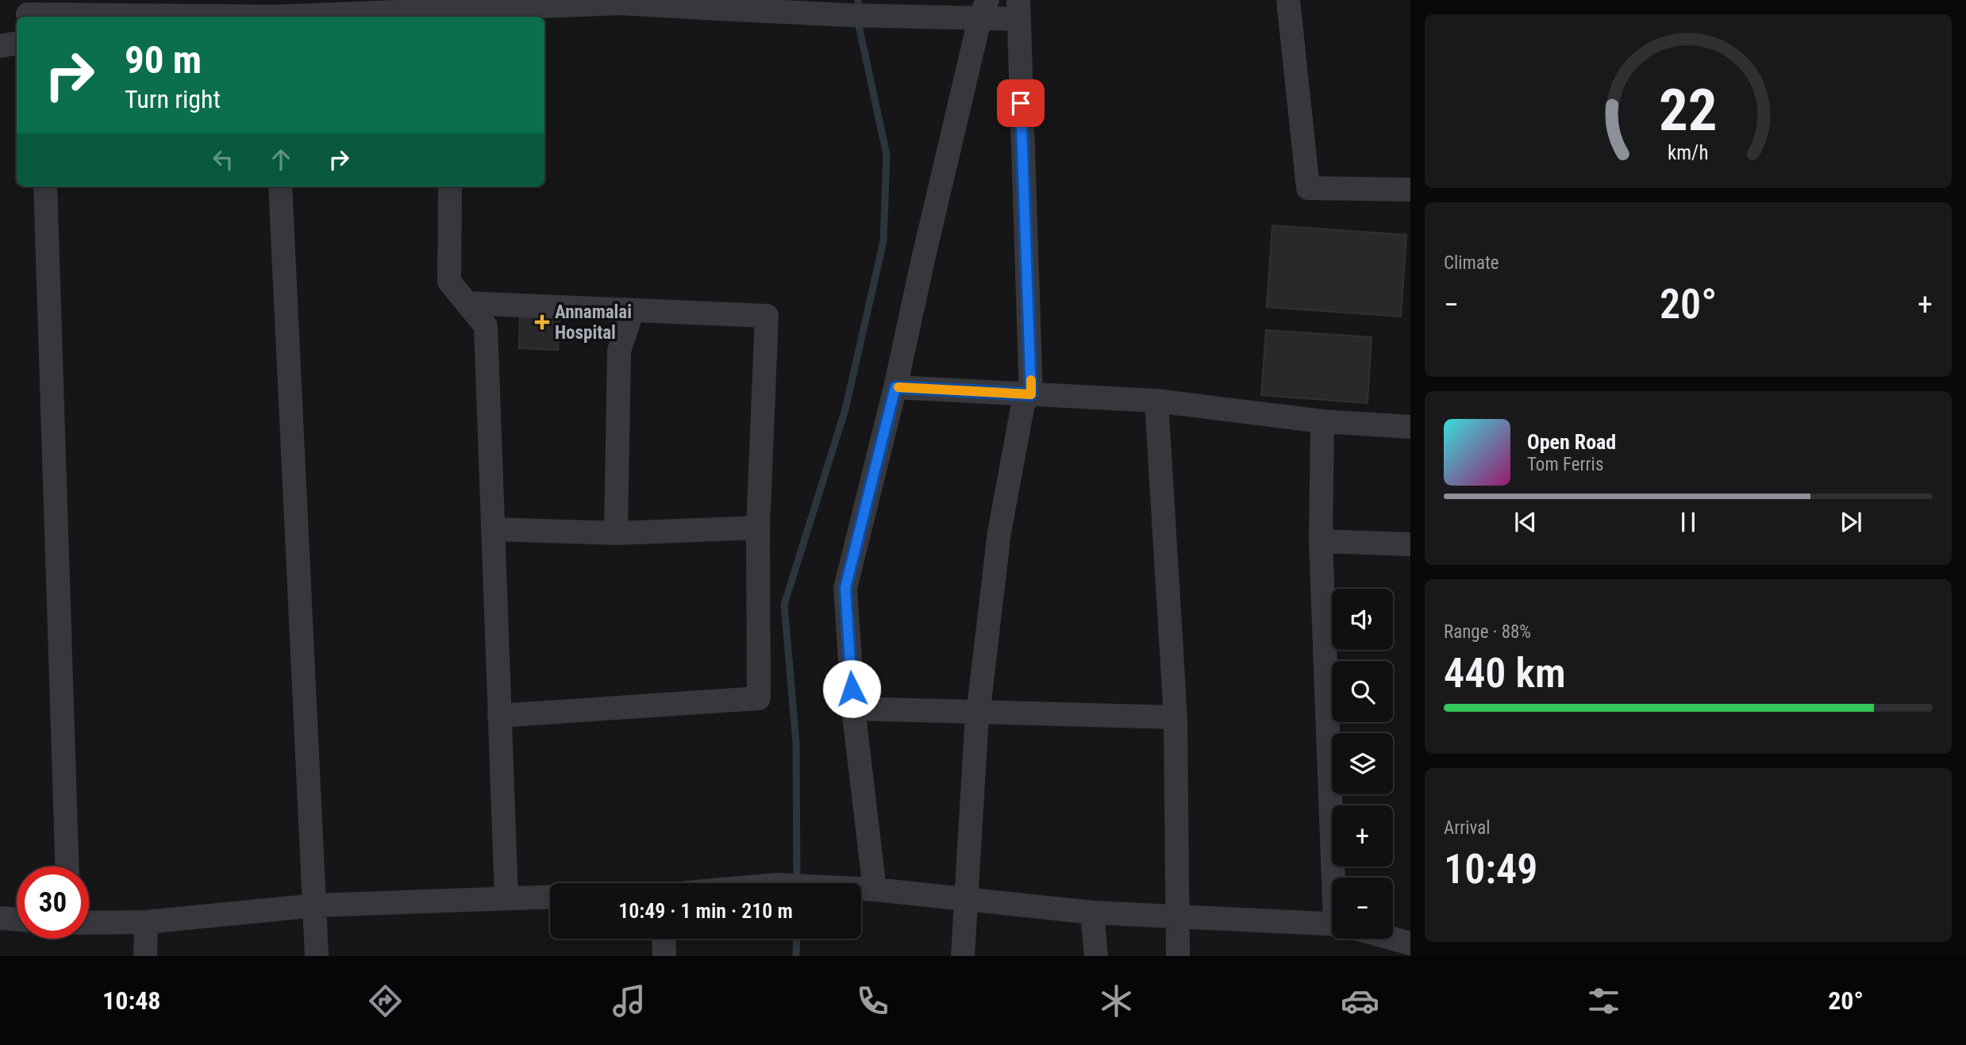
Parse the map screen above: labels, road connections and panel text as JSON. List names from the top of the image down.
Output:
{
  "places": {
    "health": ["Annamalai Hospital"]
  },
  "page": {
    "turn": ["90 m", "Turn right"],
    "tile": [
      "Climate",
      ["Range · 88%", "440 km"],
      ["Arrival", "10:49"]
    ],
    "heat": ["−", "20°", "+"],
    "song": ["Open Road", "Tom Ferris"],
    "map_buttons": ["+", "−"],
    "limit": "30",
    "trip": "10:49 · 1 min · 210 m",
    "tabs": ["10:48", "20°"],
    "gauge": ["22", "km/h"]
  }
}
